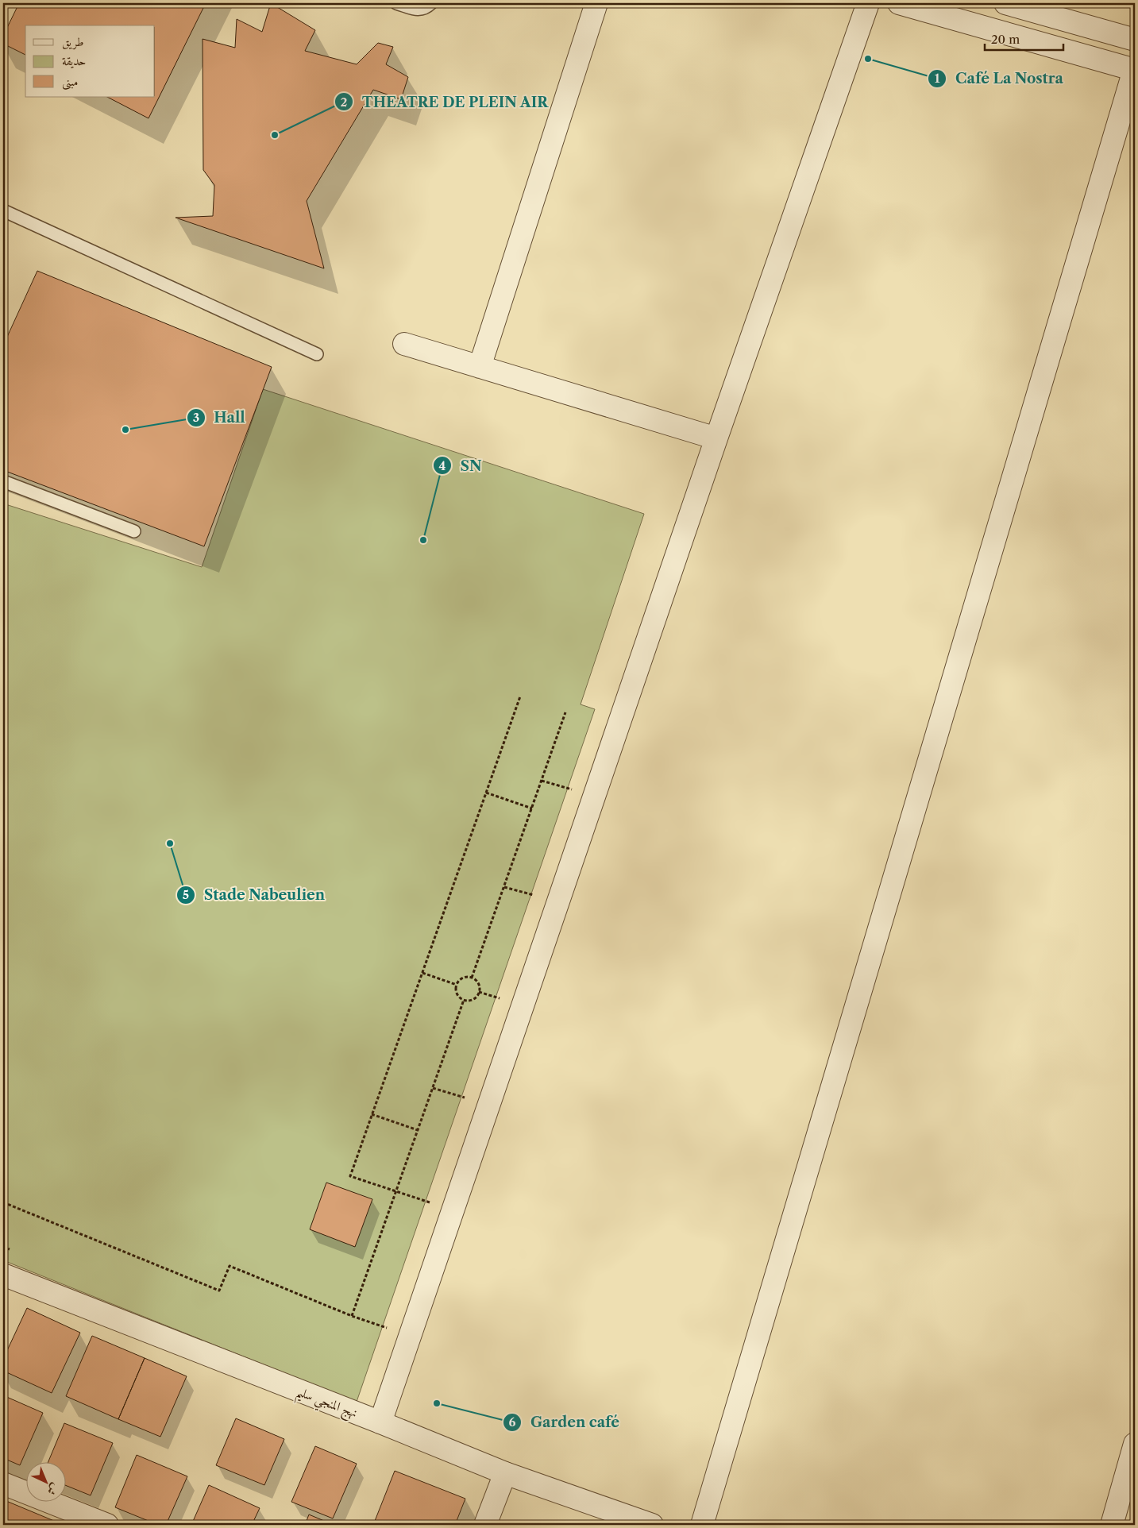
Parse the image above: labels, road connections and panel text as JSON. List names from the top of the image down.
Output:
{
  "streets": {
    "street": ["نهج المنجي سليم"]
  },
  "places": [
    "Café La Nostra",
    "THEATRE DE PLEIN AIR",
    "Hall",
    "SN",
    "Stade Nabeulien",
    "Garden café"
  ],
  "legend": ["طريق", "حديقة", "مبنى"],
  "scale_bar": "20 m",
  "north": "bottom right"
}
